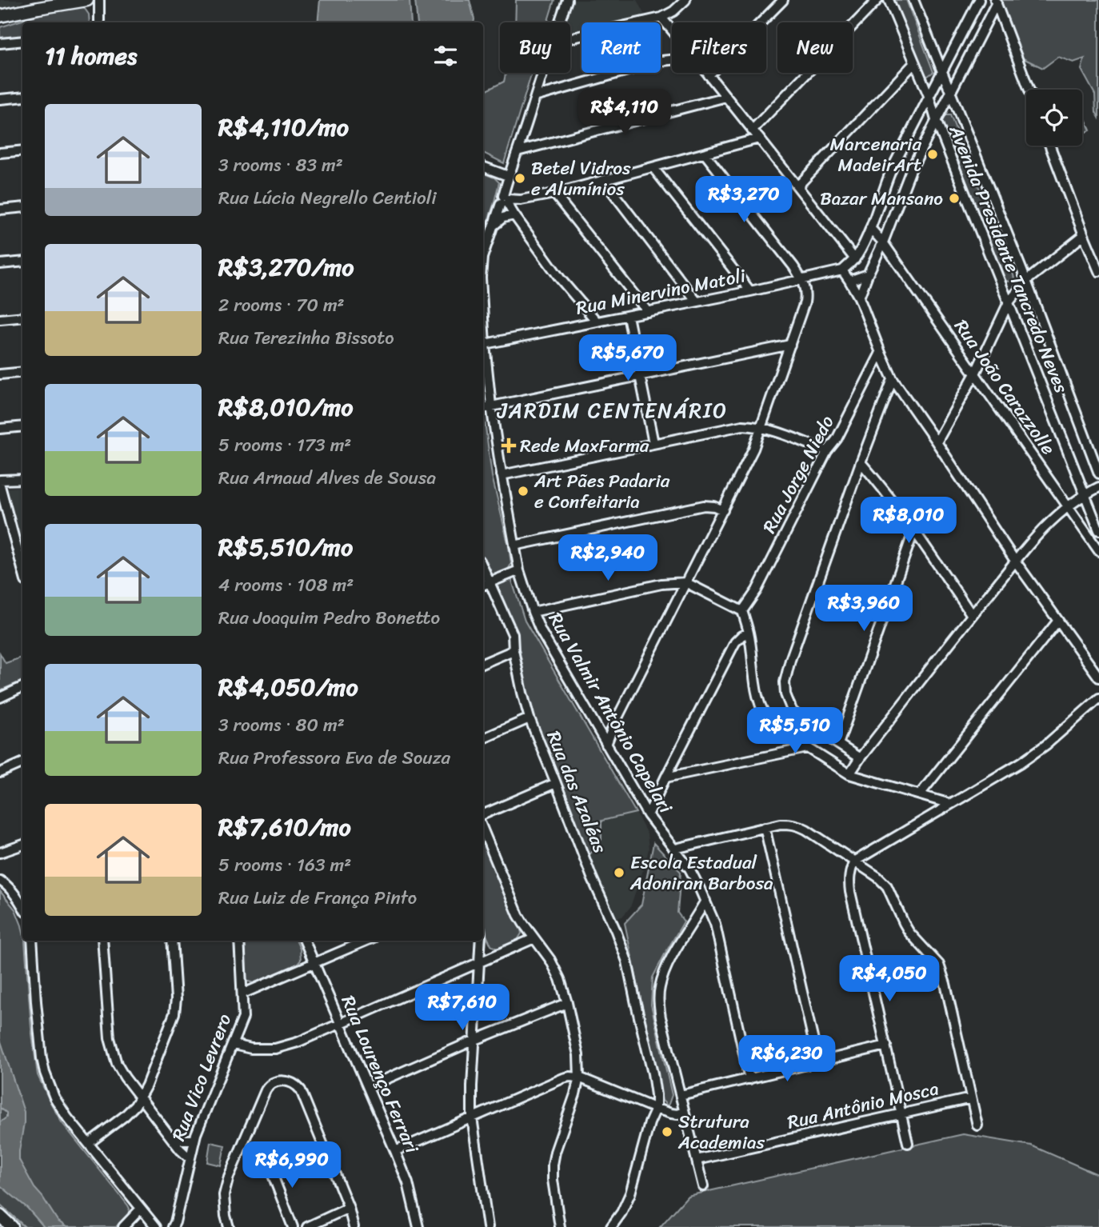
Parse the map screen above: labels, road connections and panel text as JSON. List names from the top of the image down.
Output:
{
  "streets": {
    "street": [
      "Avenida Presidente Tancredo Neves",
      "Rua Minervino Matoli",
      "Rua João Carazzolle",
      "Rua Jorge Niedo",
      "Rua Valmir Antônio Capelari",
      "Rua das Azaléas",
      "Rua Lourenço Ferrari",
      "Rua Vico Levrero",
      "Rua Antônio Mosca"
    ]
  },
  "crossings": [
    ["Rua Minervino Matoli", "Rua Valmir Antônio Capelari"]
  ],
  "districts": ["JARDIM CENTENÁRIO"],
  "places": {
    "other": [
      "Marcenaria MadeirArt",
      "Betel Vidros e Alumínios",
      "Bazar Mansano",
      "Art Pães Padaria e Confeitaria",
      "Escola Estadual Adoniran Barbosa",
      "Strutura Academias"
    ],
    "health": ["Rede MaxFarma"]
  },
  "page": {
    "chip": [
      "Buy",
      "Rent",
      "Filters",
      "New"
    ],
    "heading": "11 homes",
    "price": [
      "R$4,110",
      "R$3,270",
      "R$5,670",
      "R$8,010",
      "R$2,940",
      "R$3,960",
      "R$5,510",
      "R$4,050",
      "R$7,610",
      "R$6,230",
      "R$6,990"
    ],
    "list": [
      {
        "name": "R$4,110/mo",
        "note": "3 rooms · 83 m² · Rua Lúcia Negrello Centioli"
      },
      {
        "name": "R$3,270/mo",
        "note": "2 rooms · 70 m² · Rua Terezinha Bissoto"
      },
      {
        "name": "R$8,010/mo",
        "note": "5 rooms · 173 m² · Rua Arnaud Alves de Sousa"
      },
      {
        "name": "R$5,510/mo",
        "note": "4 rooms · 108 m² · Rua Joaquim Pedro Bonetto"
      },
      {
        "name": "R$4,050/mo",
        "note": "3 rooms · 80 m² · Rua Professora Eva de Souza"
      },
      {
        "name": "R$7,610/mo",
        "note": "5 rooms · 163 m² · Rua Luiz de França Pinto"
      }
    ]
  }
}
